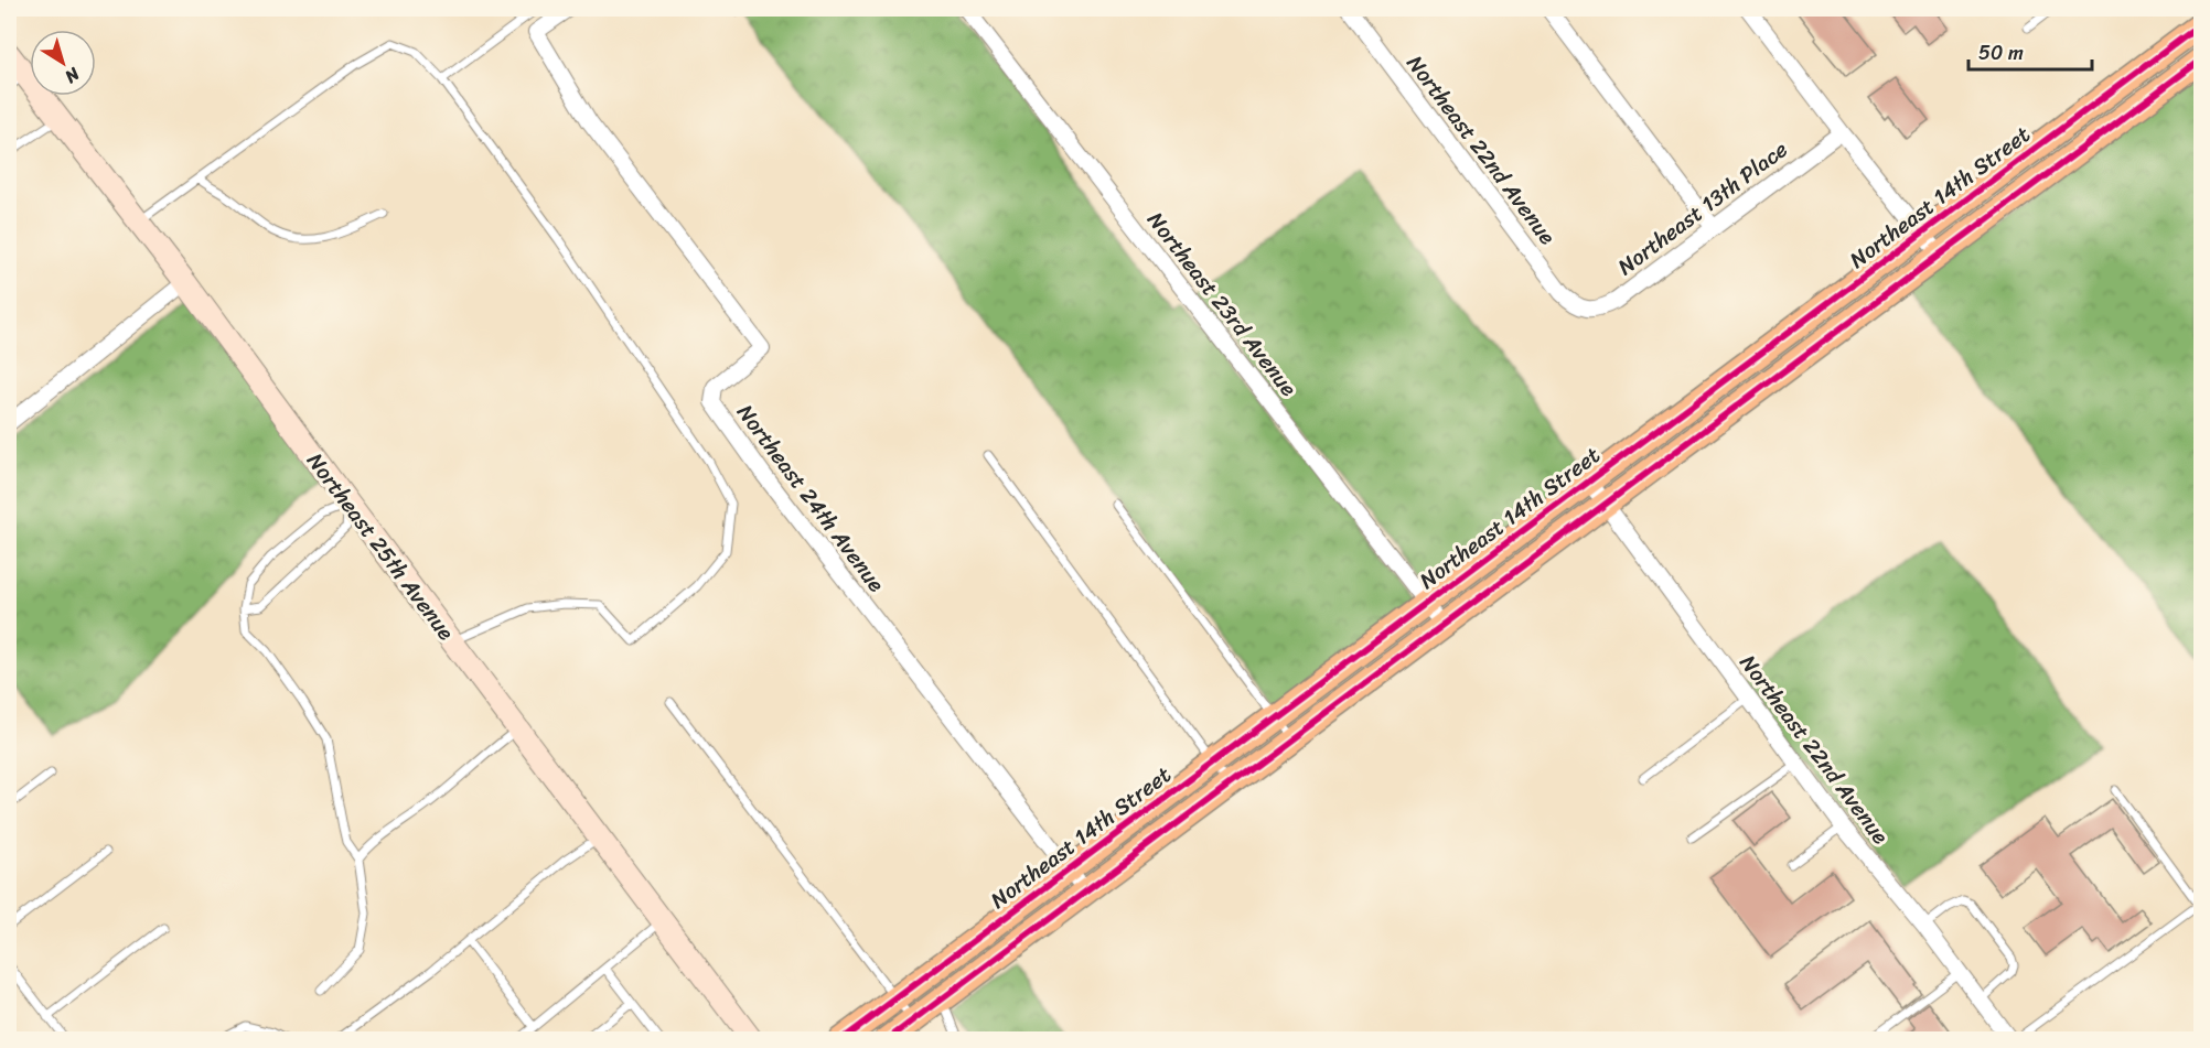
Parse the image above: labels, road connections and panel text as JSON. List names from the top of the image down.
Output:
{
  "streets": {
    "main road": ["Northeast 14th Street", "Northeast 25th Avenue"],
    "street": [
      "Northeast 22nd Avenue",
      "Northeast 13th Place",
      "Northeast 23rd Avenue",
      "Northeast 24th Avenue"
    ]
  },
  "crossings": [
    ["Northeast 22nd Avenue", "Northeast 14th Street"],
    ["Northeast 22nd Avenue", "Northeast 13th Place"],
    ["Northeast 14th Street", "Northeast 23rd Avenue"],
    ["Northeast 14th Street", "Northeast 24th Avenue"]
  ],
  "scale_bar": "50 m",
  "north": "bottom right"
}
